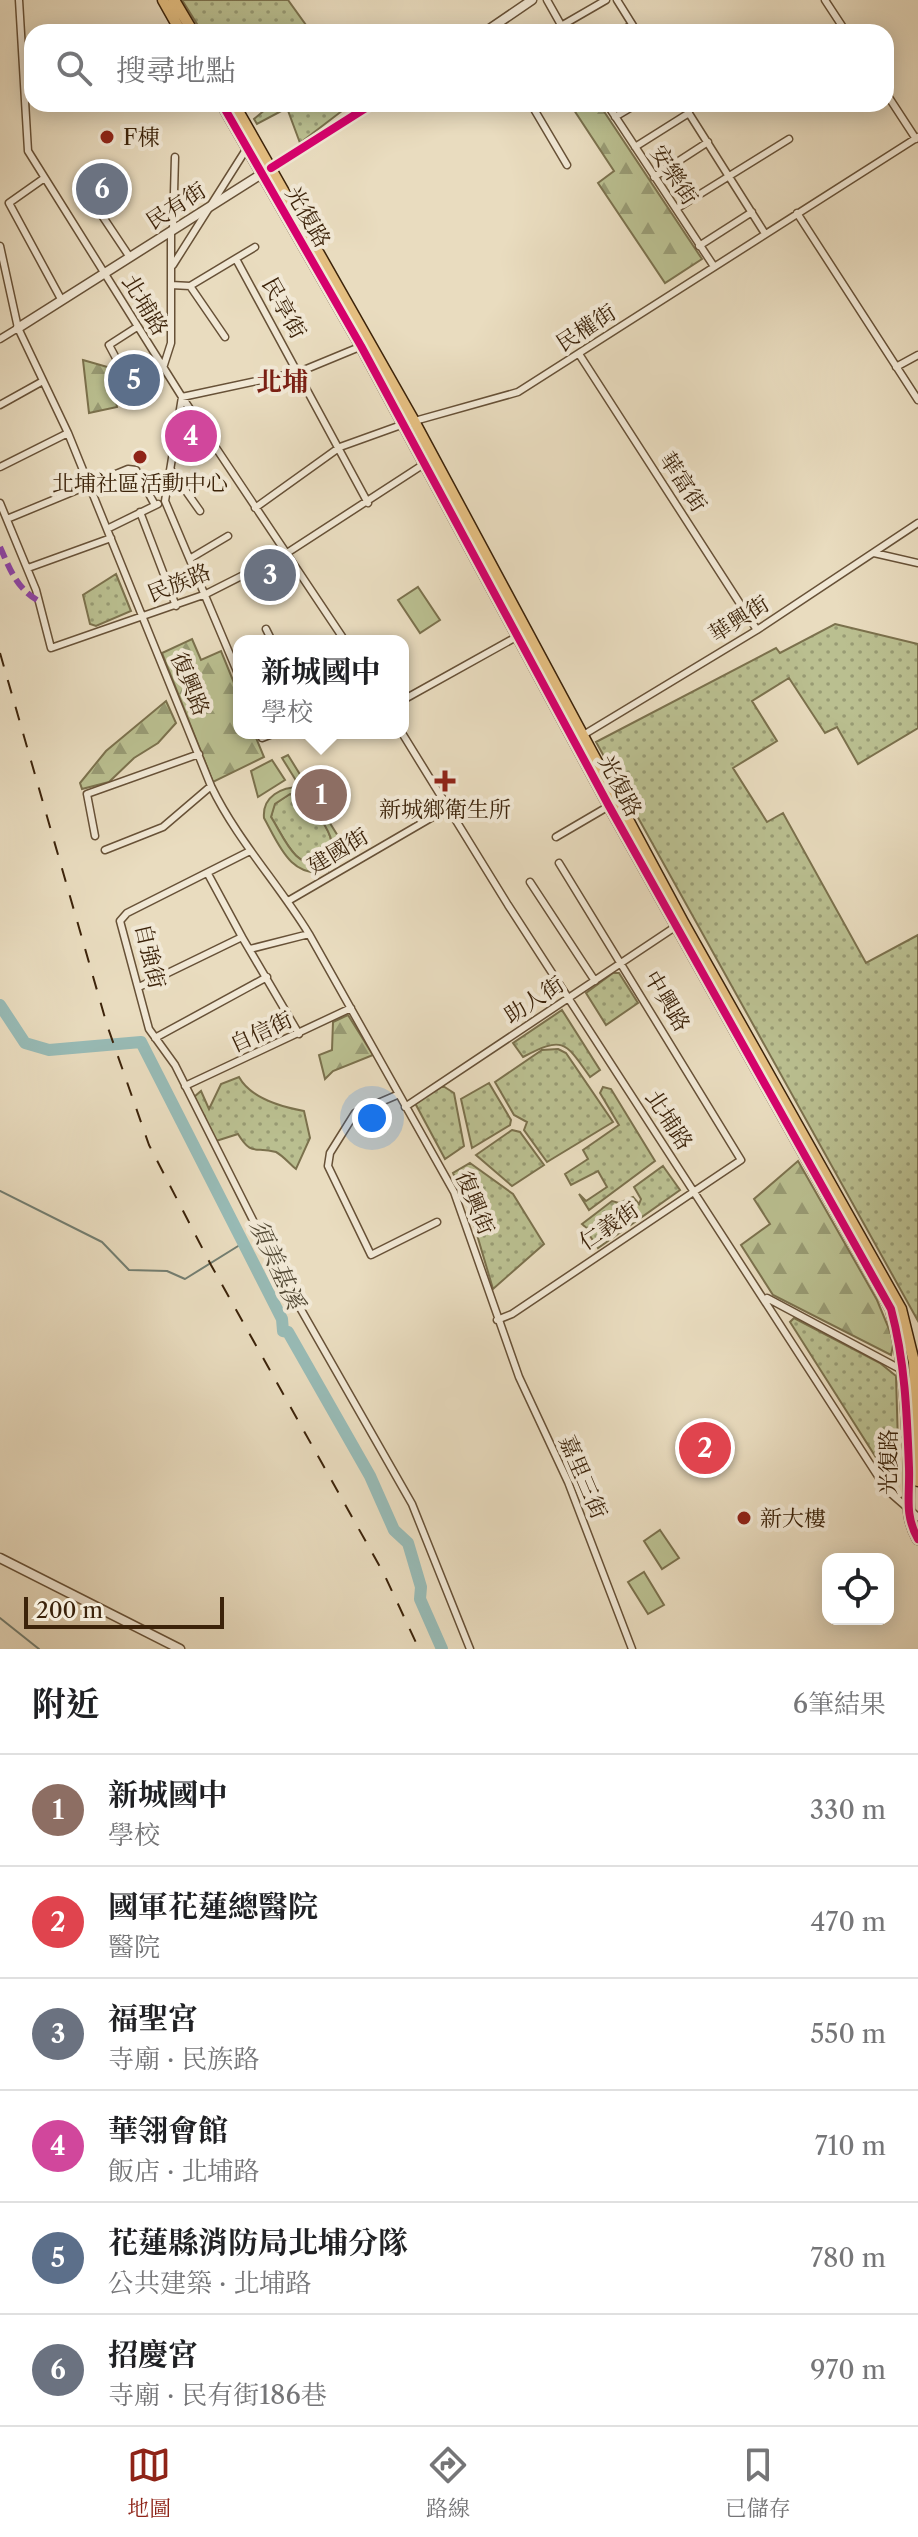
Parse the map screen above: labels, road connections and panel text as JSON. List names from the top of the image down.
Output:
{
  "streets": {
    "main road": ["光復路"],
    "street": [
      "安樂街",
      "民有街",
      "北埔路",
      "民享街",
      "民權街",
      "華富街",
      "民族路",
      "華興街",
      "復興路",
      "建國街",
      "自強街",
      "助人街",
      "中興路",
      "自信街",
      "復興街",
      "仁義街",
      "嘉里三街"
    ]
  },
  "crossings": [
    ["安樂街", "民權街"],
    ["民有街", "光復路"],
    ["民有街", "北埔路"],
    ["民有街", "復興路"],
    ["光復路", "北埔路"],
    ["光復路", "民權街"],
    ["光復路", "民族路"],
    ["光復路", "華興街"],
    ["光復路", "助人街"],
    ["北埔路", "民權街"],
    ["北埔路", "民族路"],
    ["北埔路", "建國街"],
    ["北埔路", "助人街"],
    ["北埔路", "仁義街"],
    ["民享街", "民權街"],
    ["民享街", "民族路"],
    ["民權街", "華富街"],
    ["華富街", "華興街"],
    ["民族路", "復興路"],
    ["復興路", "建國街"],
    ["復興路", "自強街"],
    ["復興路", "助人街"],
    ["復興路", "自信街"],
    ["復興路", "復興街"],
    ["自強街", "自信街"],
    ["助人街", "中興路"],
    ["助人街", "復興街"],
    ["中興路", "仁義街"],
    ["復興街", "仁義街"],
    ["復興街", "嘉里三街"],
    ["仁義街", "嘉里三街"]
  ],
  "districts": ["北埔"],
  "water": ["須美基溪"],
  "places": {
    "other": ["F棟", "北埔社區活動中心", "新大樓"],
    "health": ["新城鄉衛生所"]
  },
  "scale_bar": "200 m",
  "page": {
    "search": "搜尋地點",
    "pins": [
      "6",
      "5",
      "4",
      "3",
      "1",
      "2"
    ],
    "popup": ["新城國中", "學校"],
    "scale": "200 m",
    "heading": ["附近", "6筆結果"],
    "list": [
      {
        "mark": "1",
        "name": "新城國中",
        "note": "學校",
        "value": "330 m"
      },
      {
        "mark": "2",
        "name": "國軍花蓮總醫院",
        "note": "醫院",
        "value": "470 m"
      },
      {
        "mark": "3",
        "name": "福聖宮",
        "note": "寺廟 · 民族路",
        "value": "550 m"
      },
      {
        "mark": "4",
        "name": "華翎會館",
        "note": "飯店 · 北埔路",
        "value": "710 m"
      },
      {
        "mark": "5",
        "name": "花蓮縣消防局北埔分隊",
        "note": "公共建築 · 北埔路",
        "value": "780 m"
      },
      {
        "mark": "6",
        "name": "招慶宮",
        "note": "寺廟 · 民有街186巷",
        "value": "970 m"
      }
    ],
    "nav": ["地圖", "路線", "已儲存"]
  }
}
